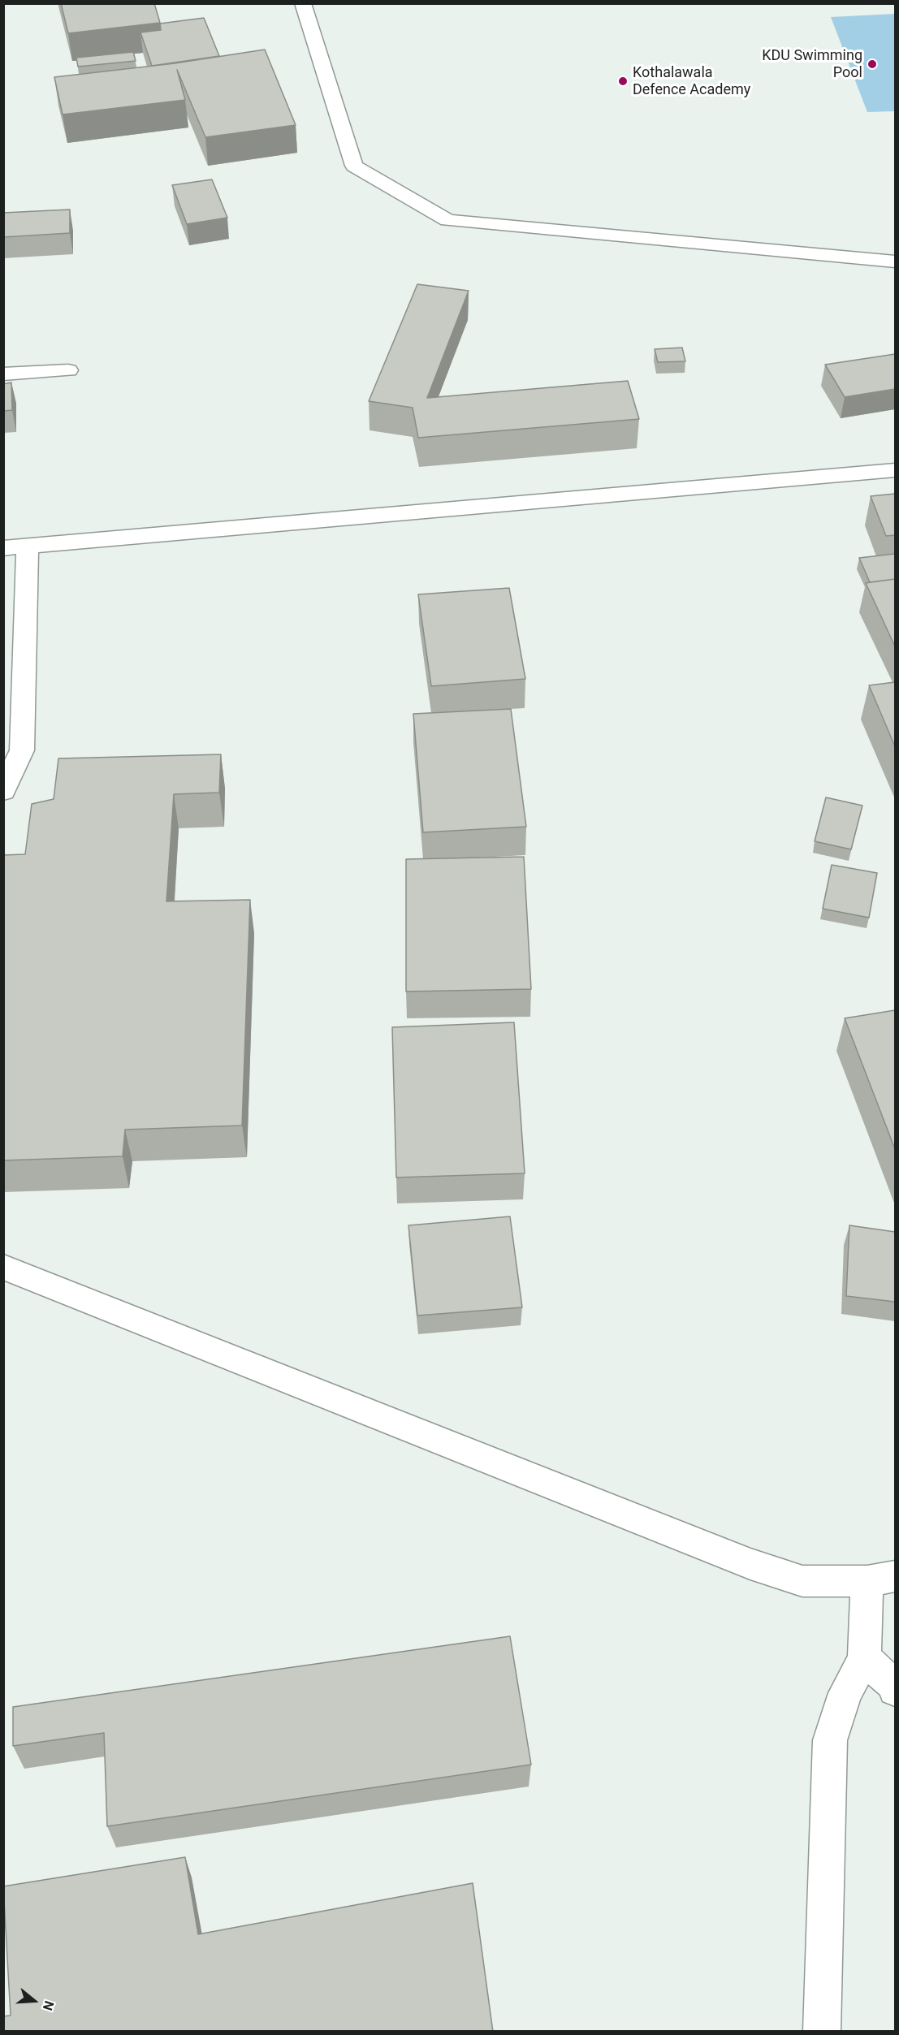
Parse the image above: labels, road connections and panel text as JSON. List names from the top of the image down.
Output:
{
  "places": ["KDU Swimming Pool", "Kothalawala Defence Academy"],
  "north": "right"
}
